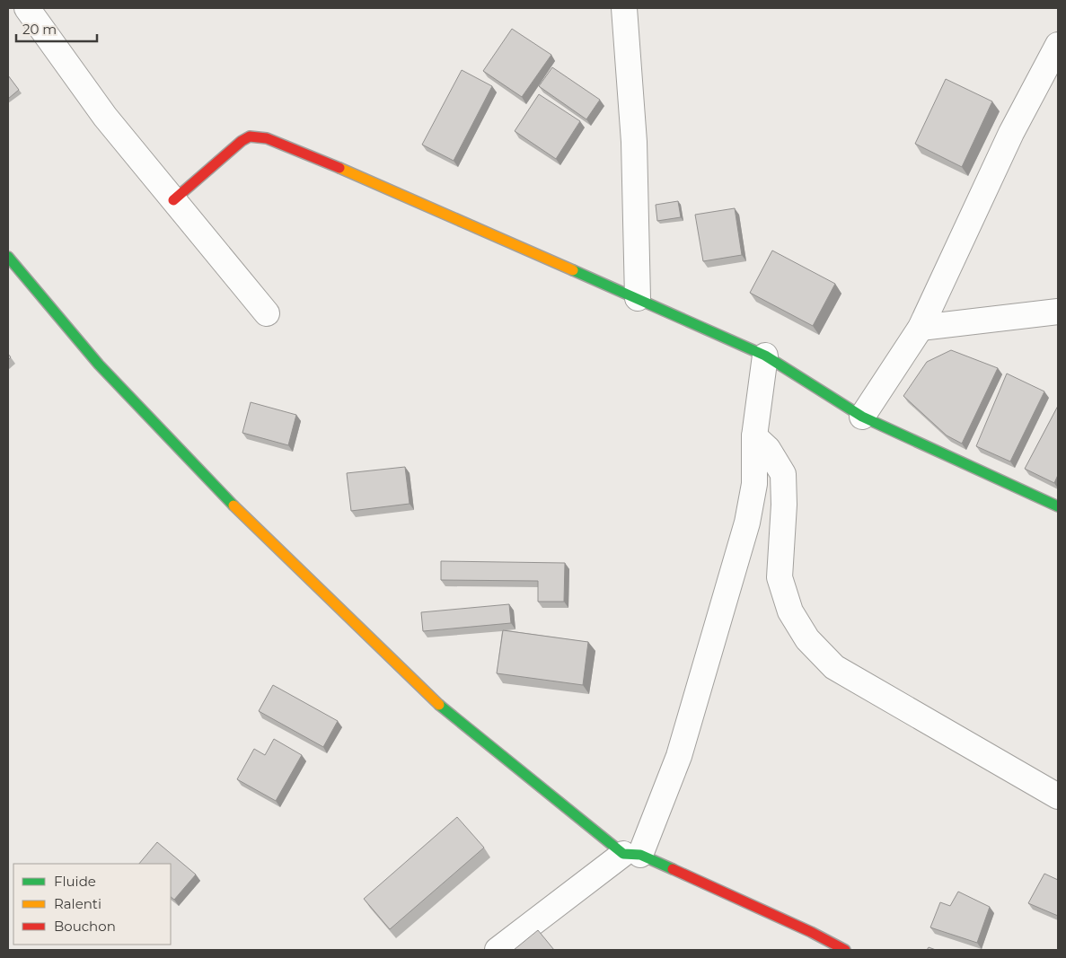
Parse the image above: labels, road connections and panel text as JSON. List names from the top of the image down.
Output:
{
  "legend": ["Fluide", "Ralenti", "Bouchon"],
  "scale_bar": "20 m"
}
